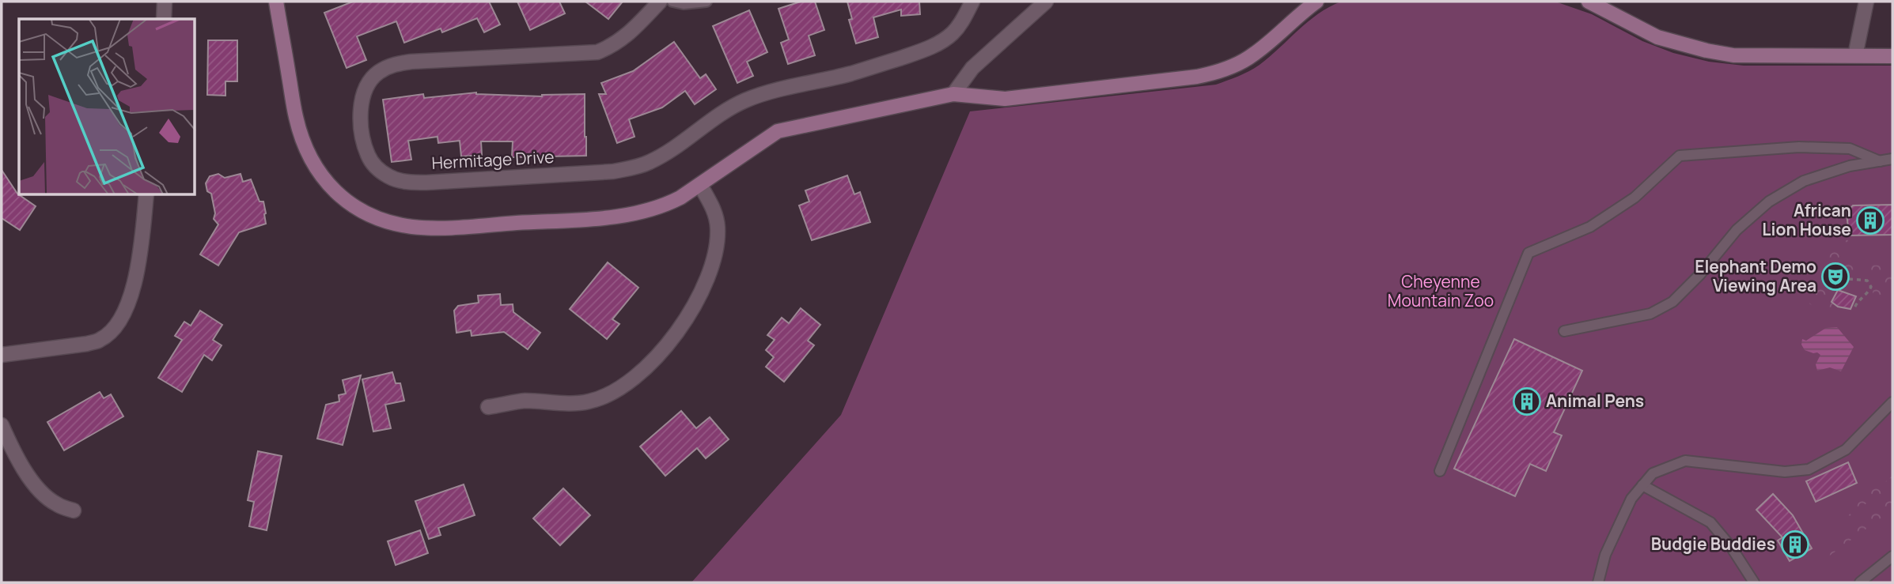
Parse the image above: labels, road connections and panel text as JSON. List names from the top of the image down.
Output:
{
  "streets": {
    "street": ["Hermitage Drive"]
  },
  "parks": ["Cheyenne Mountain Zoo"],
  "places": {
    "building": ["African Lion House", "Animal Pens", "Budgie Buddies"],
    "theatre": ["Elephant Demo Viewing Area"]
  }
}
